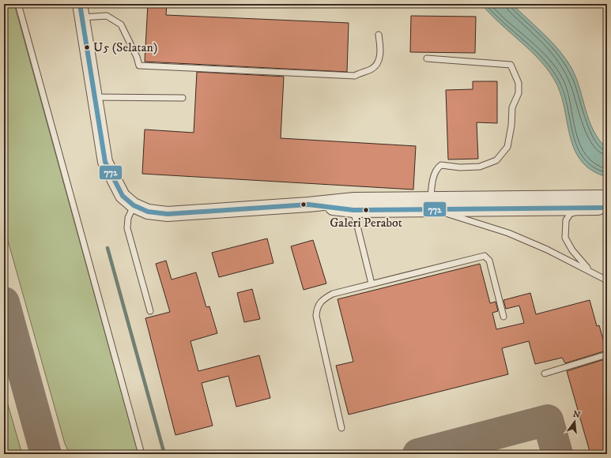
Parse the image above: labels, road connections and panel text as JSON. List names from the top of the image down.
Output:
{
  "places": ["U5 (Selatan)", "Galeri Perabot"],
  "lines": ["transit line 772"],
  "north": "top"
}
